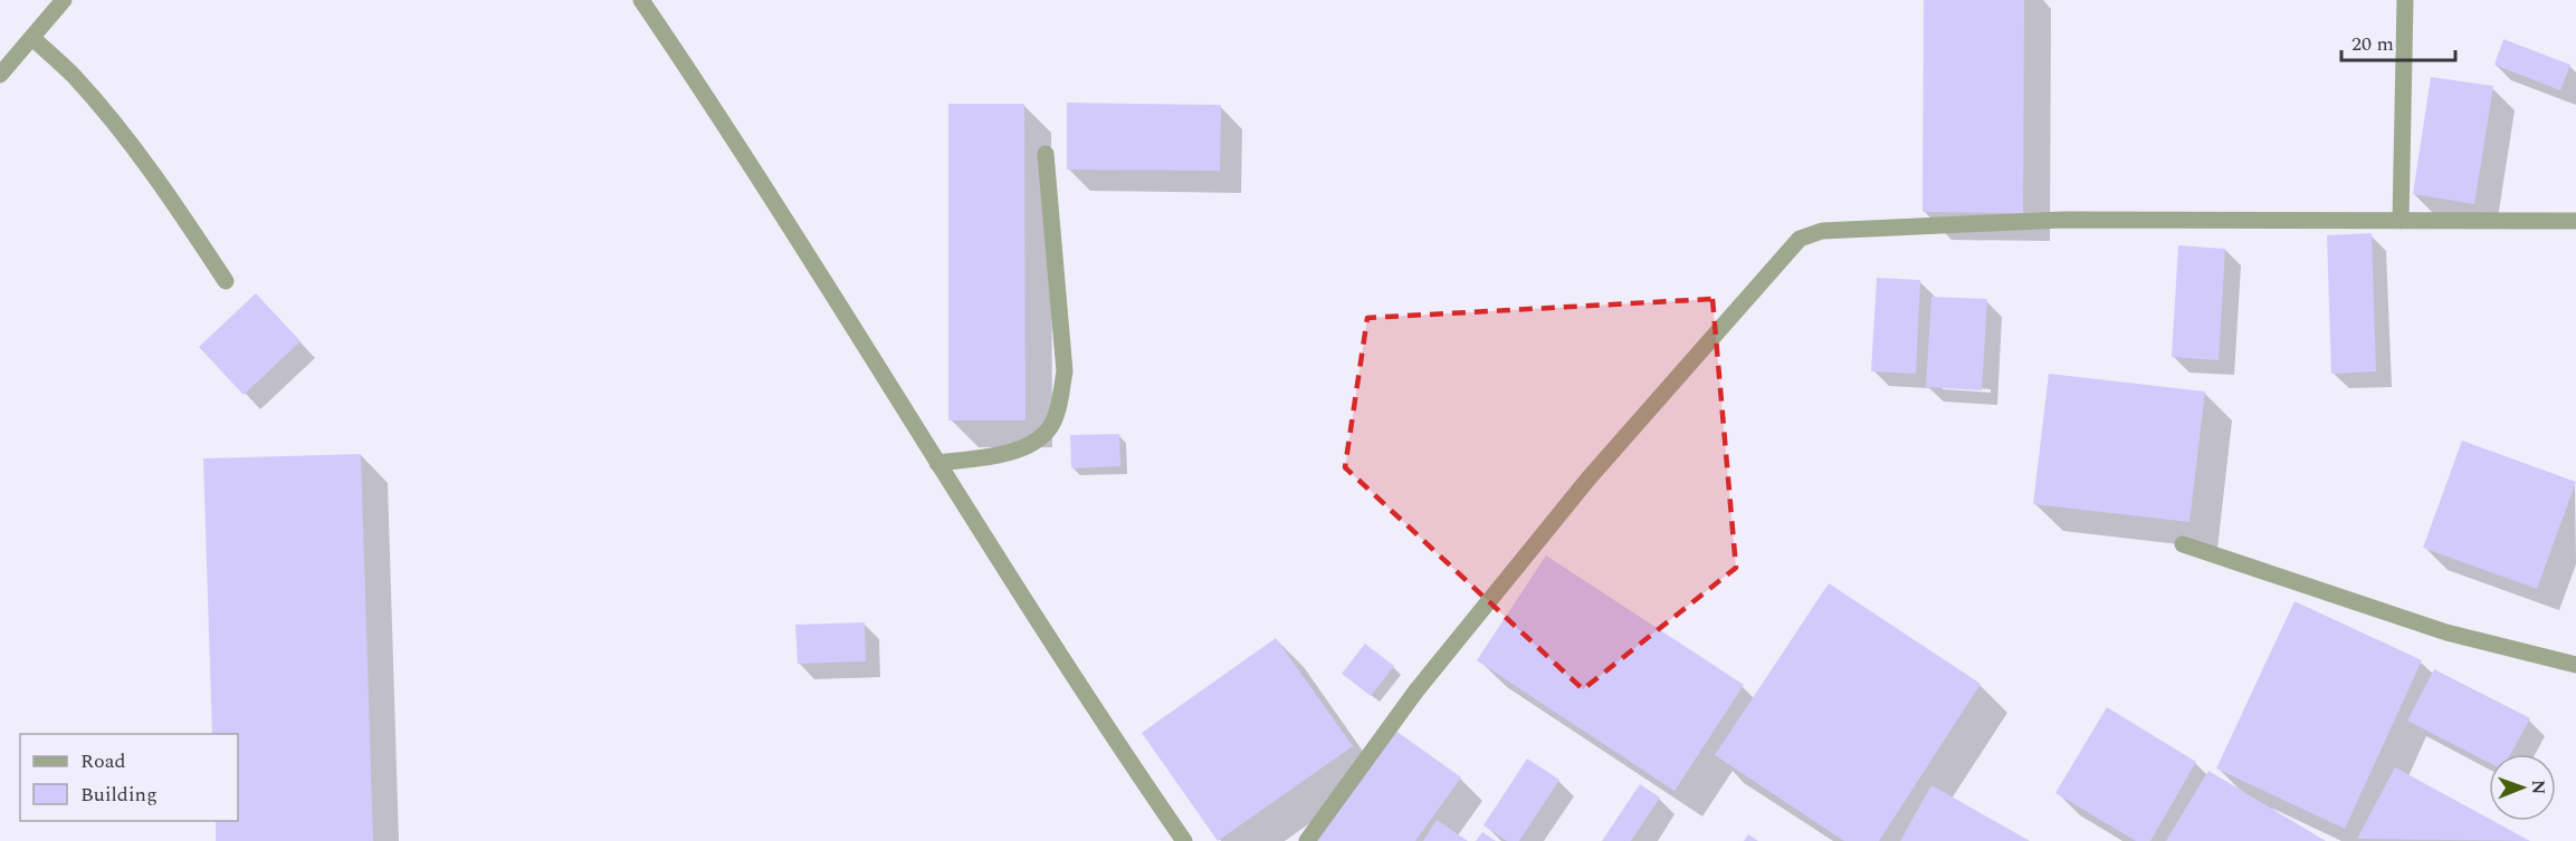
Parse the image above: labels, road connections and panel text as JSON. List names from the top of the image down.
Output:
{
  "legend": ["Road", "Building"],
  "scale_bar": "20 m",
  "north": "right"
}
